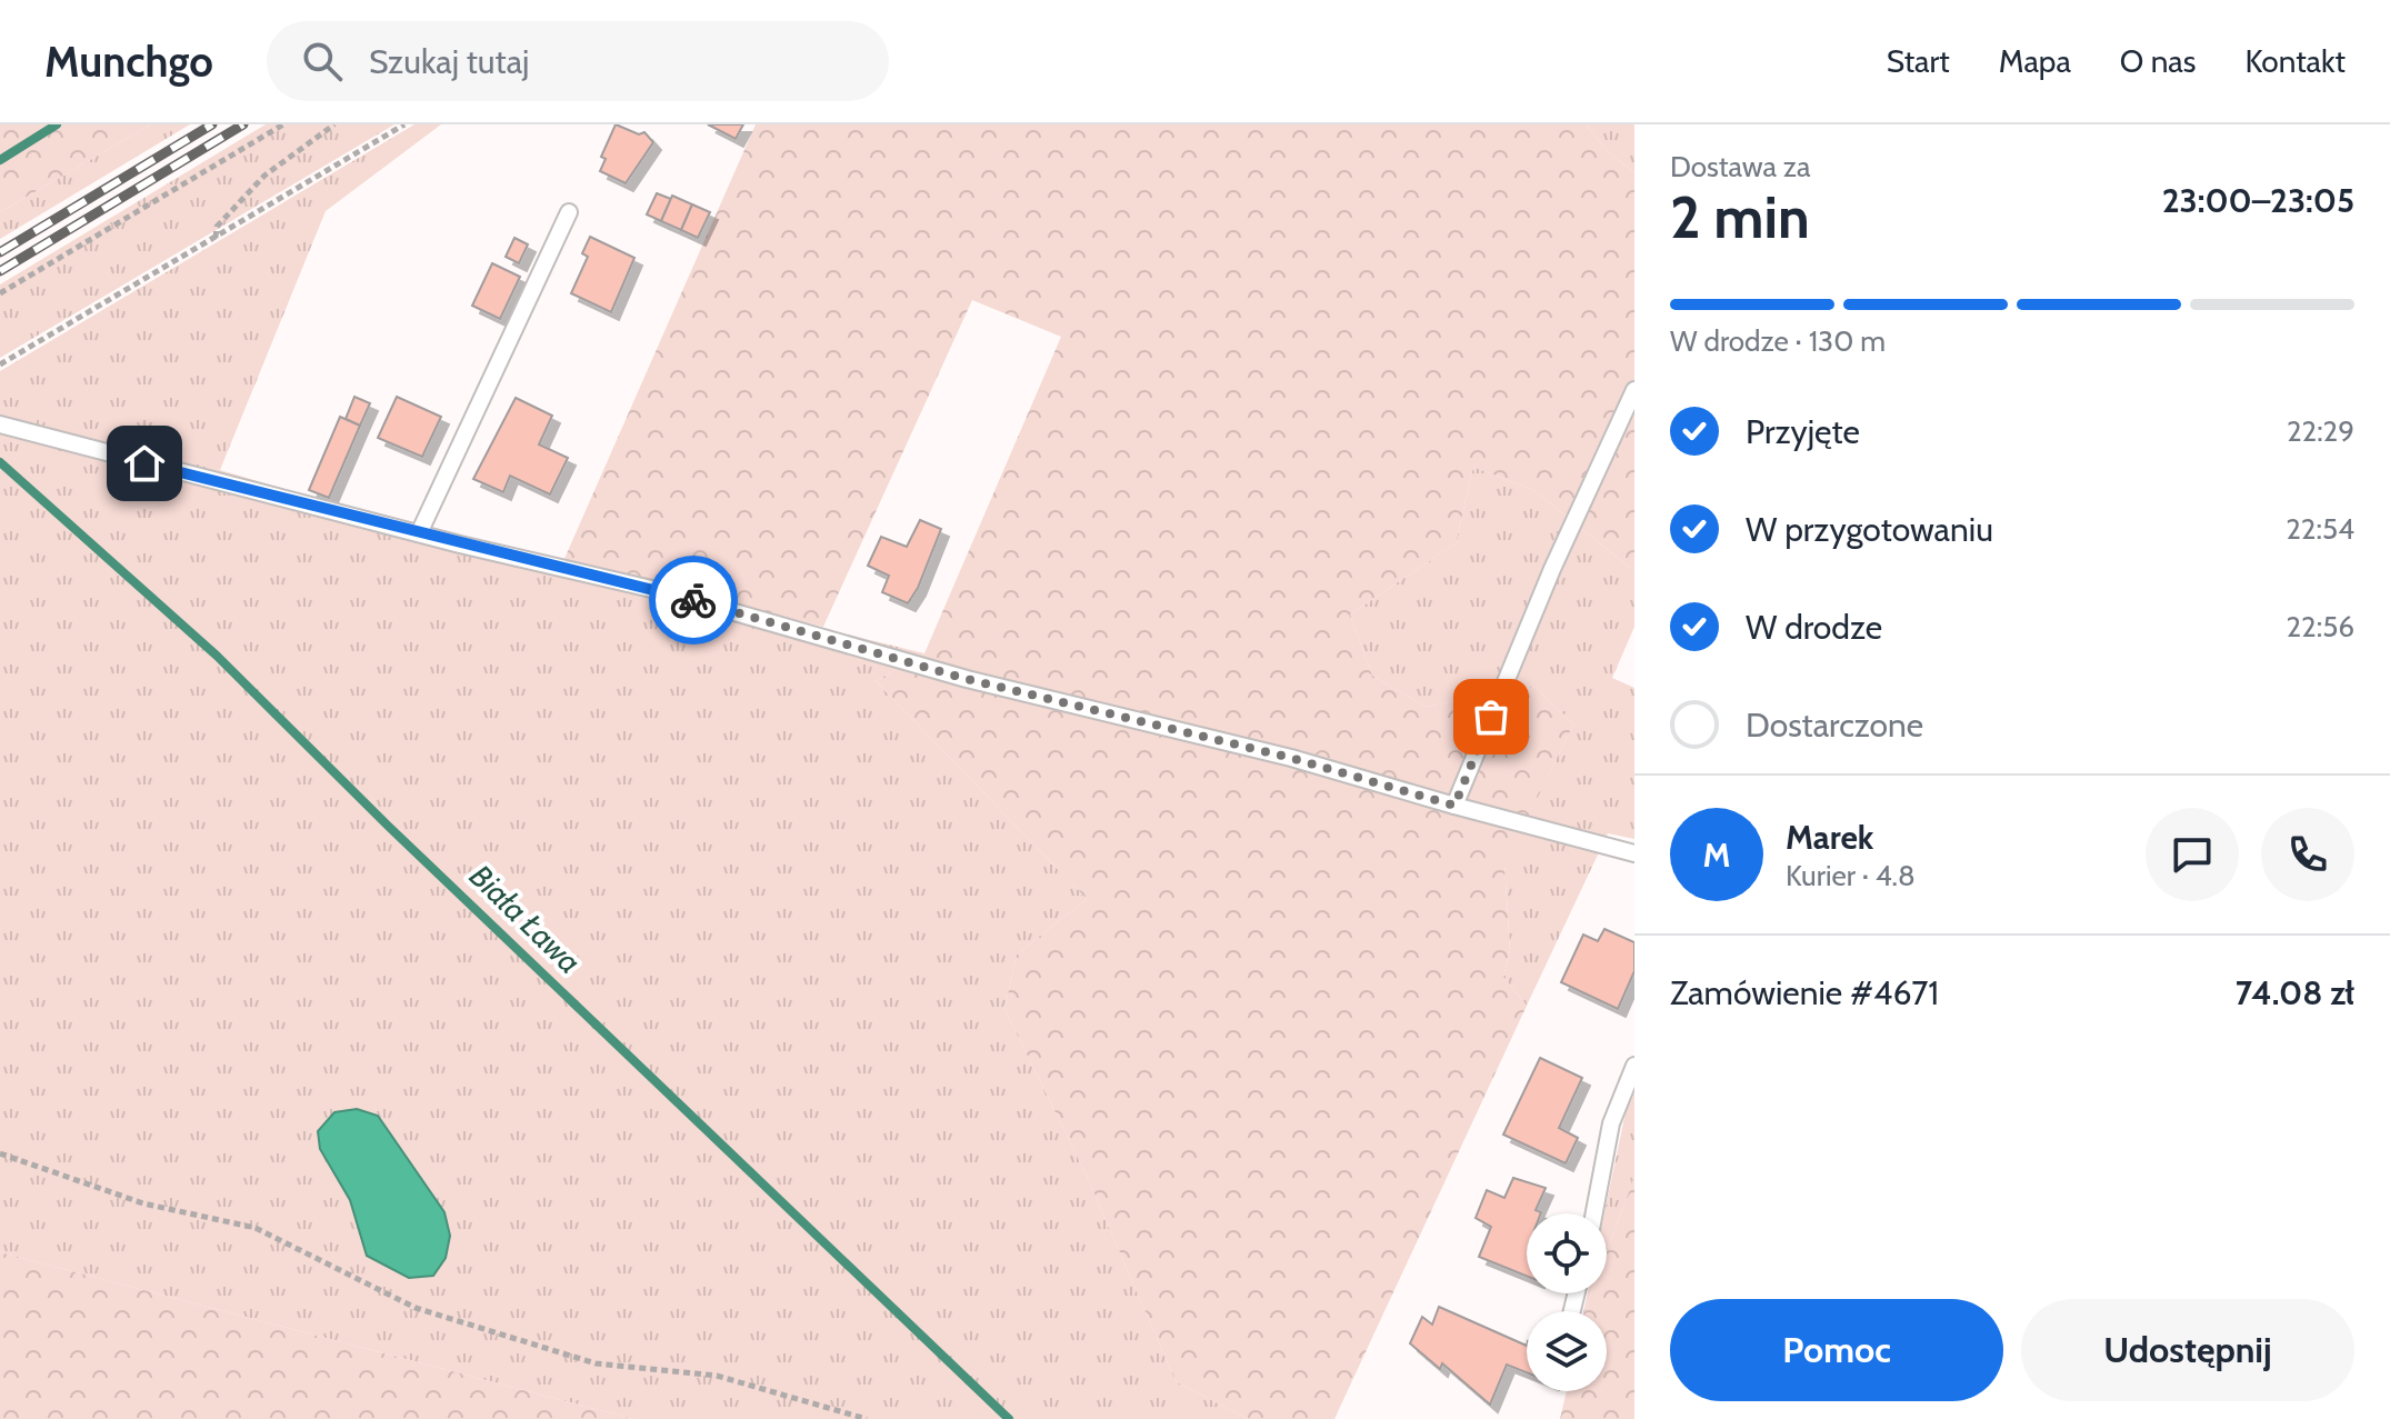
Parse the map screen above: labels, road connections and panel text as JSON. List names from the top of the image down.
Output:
{
  "water": ["Biała Ława"],
  "page": {
    "header": "Munchgo",
    "search": "Szukaj tutaj",
    "nav": [
      "Start",
      "Mapa",
      "O nas",
      "Kontakt"
    ],
    "heading": ["2 min", "Dostawa za", "23:00–23:05"],
    "panel": [
      "Marek",
      "Kurier · 4.8",
      "Zamówienie #4671",
      "74.08 zł"
    ],
    "bar": "W drodze · 130 m",
    "list": [
      ["Przyjęte", "22:29"],
      ["W przygotowaniu", "22:54"],
      ["W drodze", "22:56"],
      "Dostarczone"
    ],
    "round": "M",
    "buttons": ["Pomoc", "Udostępnij"]
  }
}
